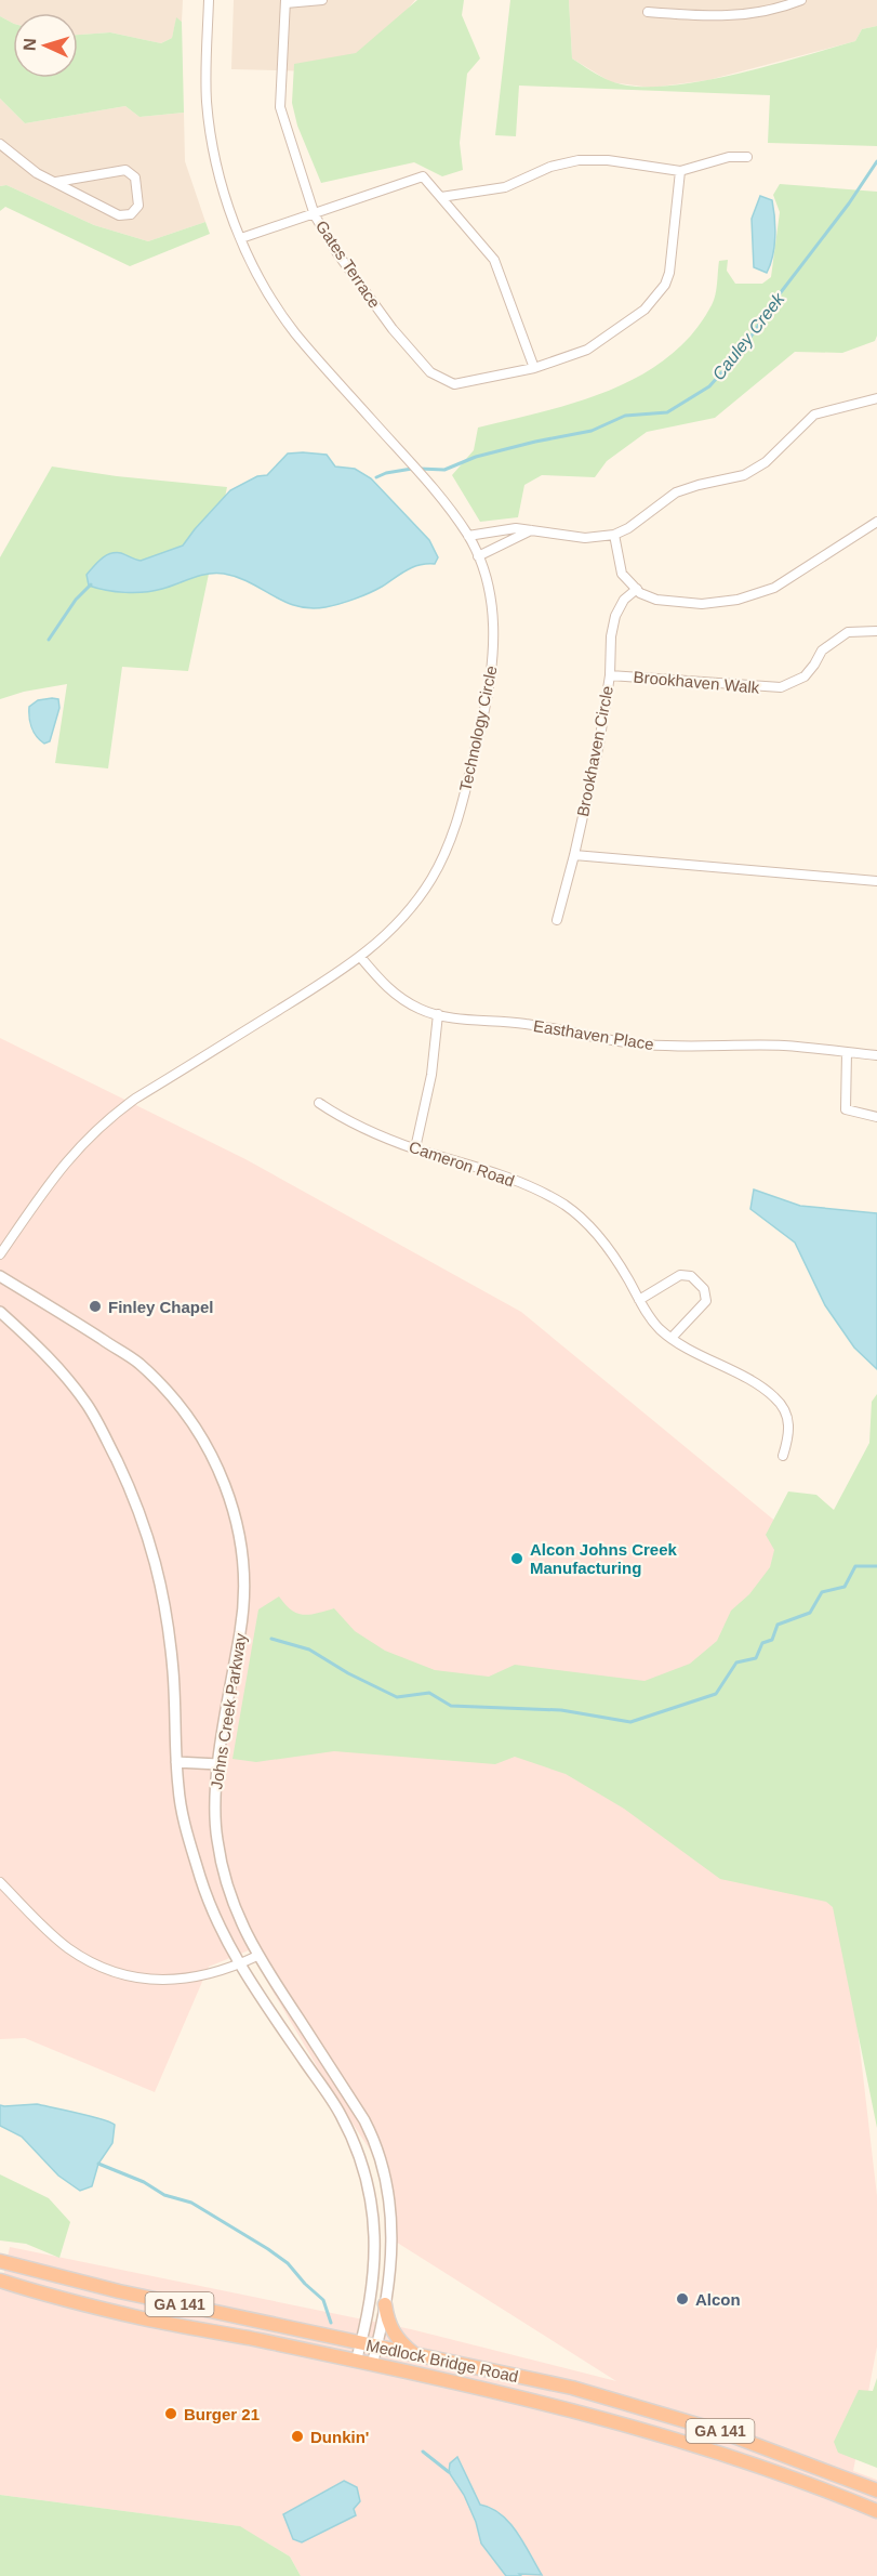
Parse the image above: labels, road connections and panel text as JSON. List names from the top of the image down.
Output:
{
  "streets": {
    "highway": ["GA 141", "Medlock Bridge Road"],
    "street": [
      "Gates Terrace",
      "Brookhaven Walk",
      "Technology Circle",
      "Brookhaven Circle",
      "Easthaven Place",
      "Cameron Road",
      "Johns Creek Parkway"
    ]
  },
  "crossings": [
    ["Brookhaven Walk", "Brookhaven Circle"],
    ["Technology Circle", "Easthaven Place"],
    ["Johns Creek Parkway", "Medlock Bridge Road"]
  ],
  "water": ["Cauley Creek"],
  "places": [
    "Finley Chapel",
    "Alcon Johns Creek Manufacturing",
    "Alcon",
    "Burger 21",
    "Dunkin'"
  ],
  "north": "left"
}
